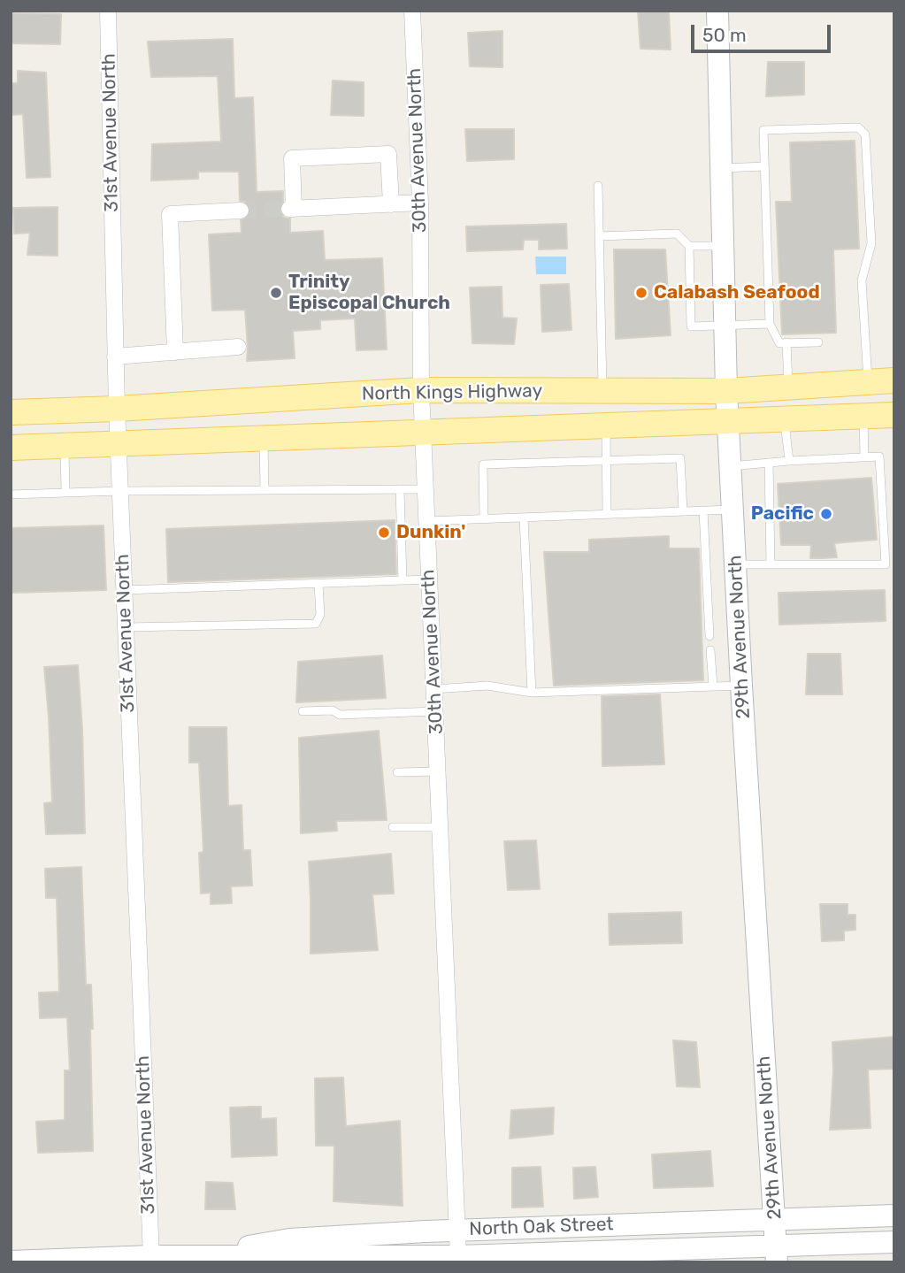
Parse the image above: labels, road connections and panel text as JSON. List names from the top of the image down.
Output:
{
  "streets": {
    "main road": ["North Kings Highway", "29th Avenue North", "North Oak Street"],
    "street": ["31st Avenue North", "30th Avenue North"]
  },
  "crossings": [
    ["31st Avenue North", "North Kings Highway"],
    ["31st Avenue North", "North Oak Street"],
    ["30th Avenue North", "North Kings Highway"],
    ["30th Avenue North", "North Oak Street"],
    ["North Kings Highway", "29th Avenue North"],
    ["29th Avenue North", "North Oak Street"]
  ],
  "places": [
    "Trinity Episcopal Church",
    "Calabash Seafood",
    "Pacific",
    "Dunkin'"
  ],
  "scale_bar": "50 m"
}
